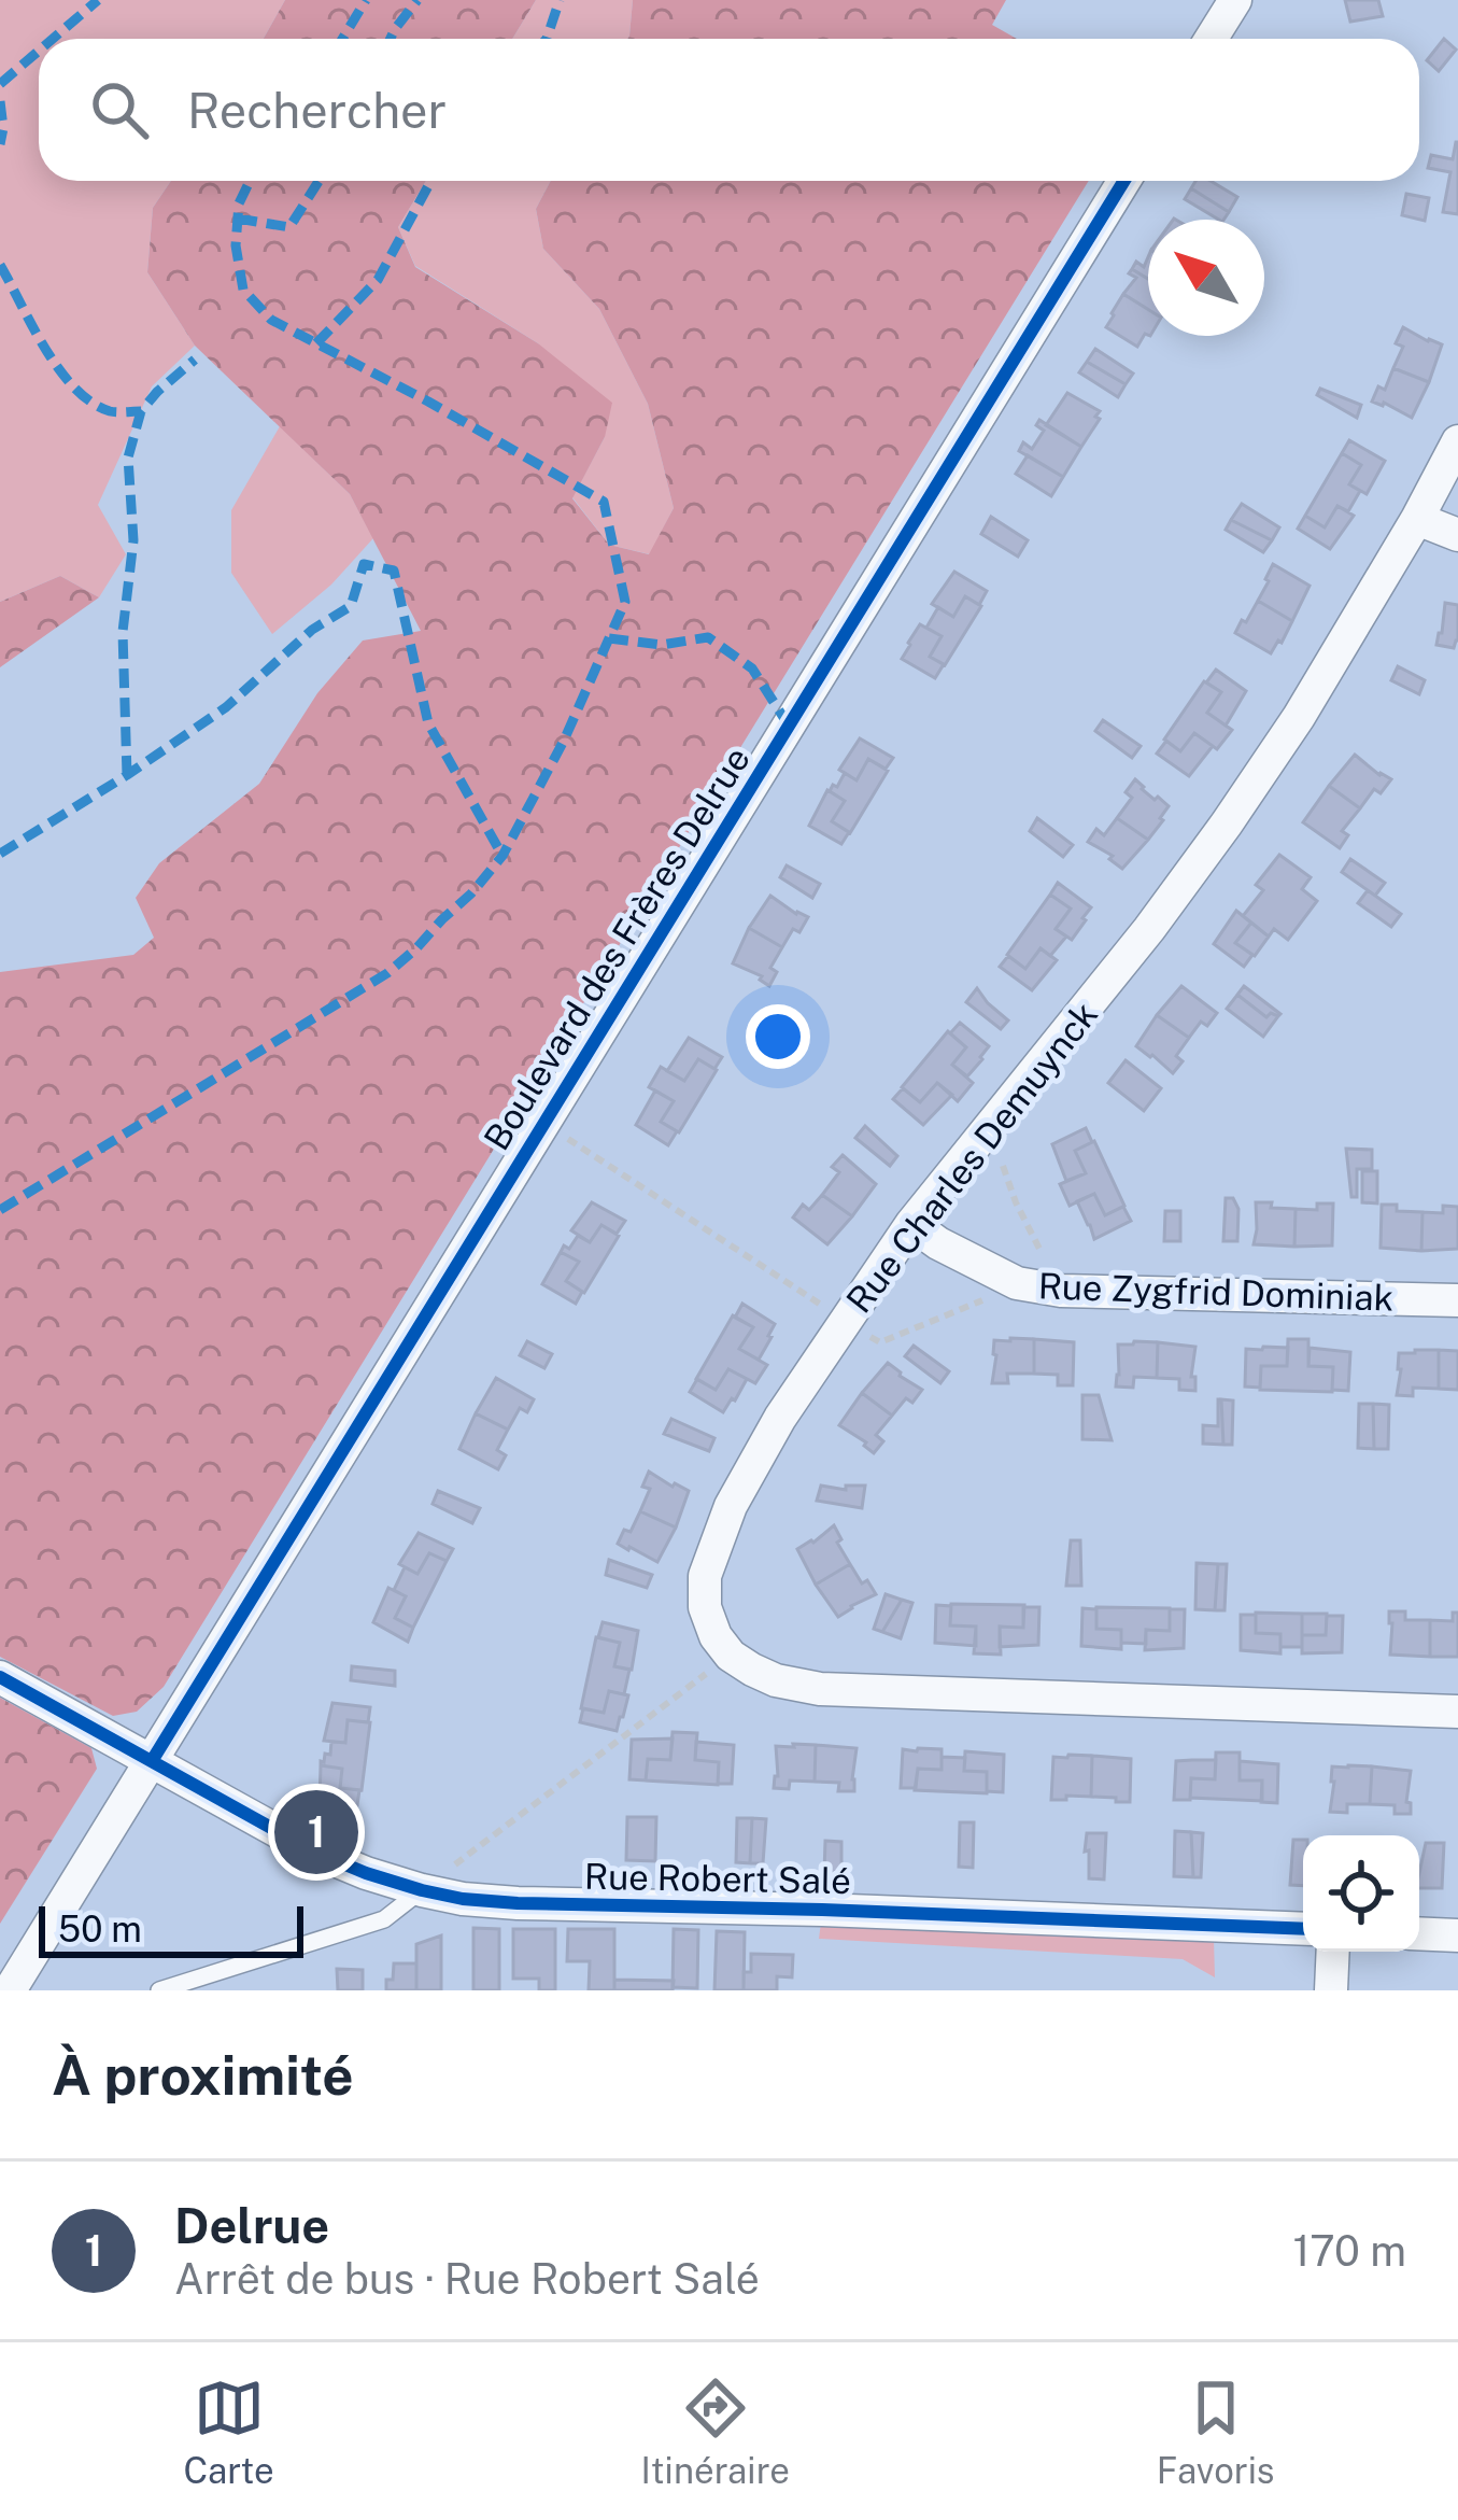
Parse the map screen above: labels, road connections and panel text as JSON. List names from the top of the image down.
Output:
{
  "streets": {
    "street": [
      "Boulevard des Frères Delrue",
      "Rue Charles Demuynck",
      "Rue Zygfrid Dominiak",
      "Rue Robert Salé"
    ]
  },
  "crossings": [
    ["Boulevard des Frères Delrue", "Rue Robert Salé"],
    ["Rue Charles Demuynck", "Rue Zygfrid Dominiak"]
  ],
  "scale_bar": "50 m",
  "north": "top left",
  "page": {
    "search": "Rechercher",
    "pins": "1",
    "scale": "50 m",
    "heading": "À proximité",
    "list": [
      {
        "mark": "1",
        "name": "Delrue",
        "note": "Arrêt de bus · Rue Robert Salé",
        "value": "170 m"
      }
    ],
    "nav": ["Carte", "Itinéraire", "Favoris"]
  }
}
